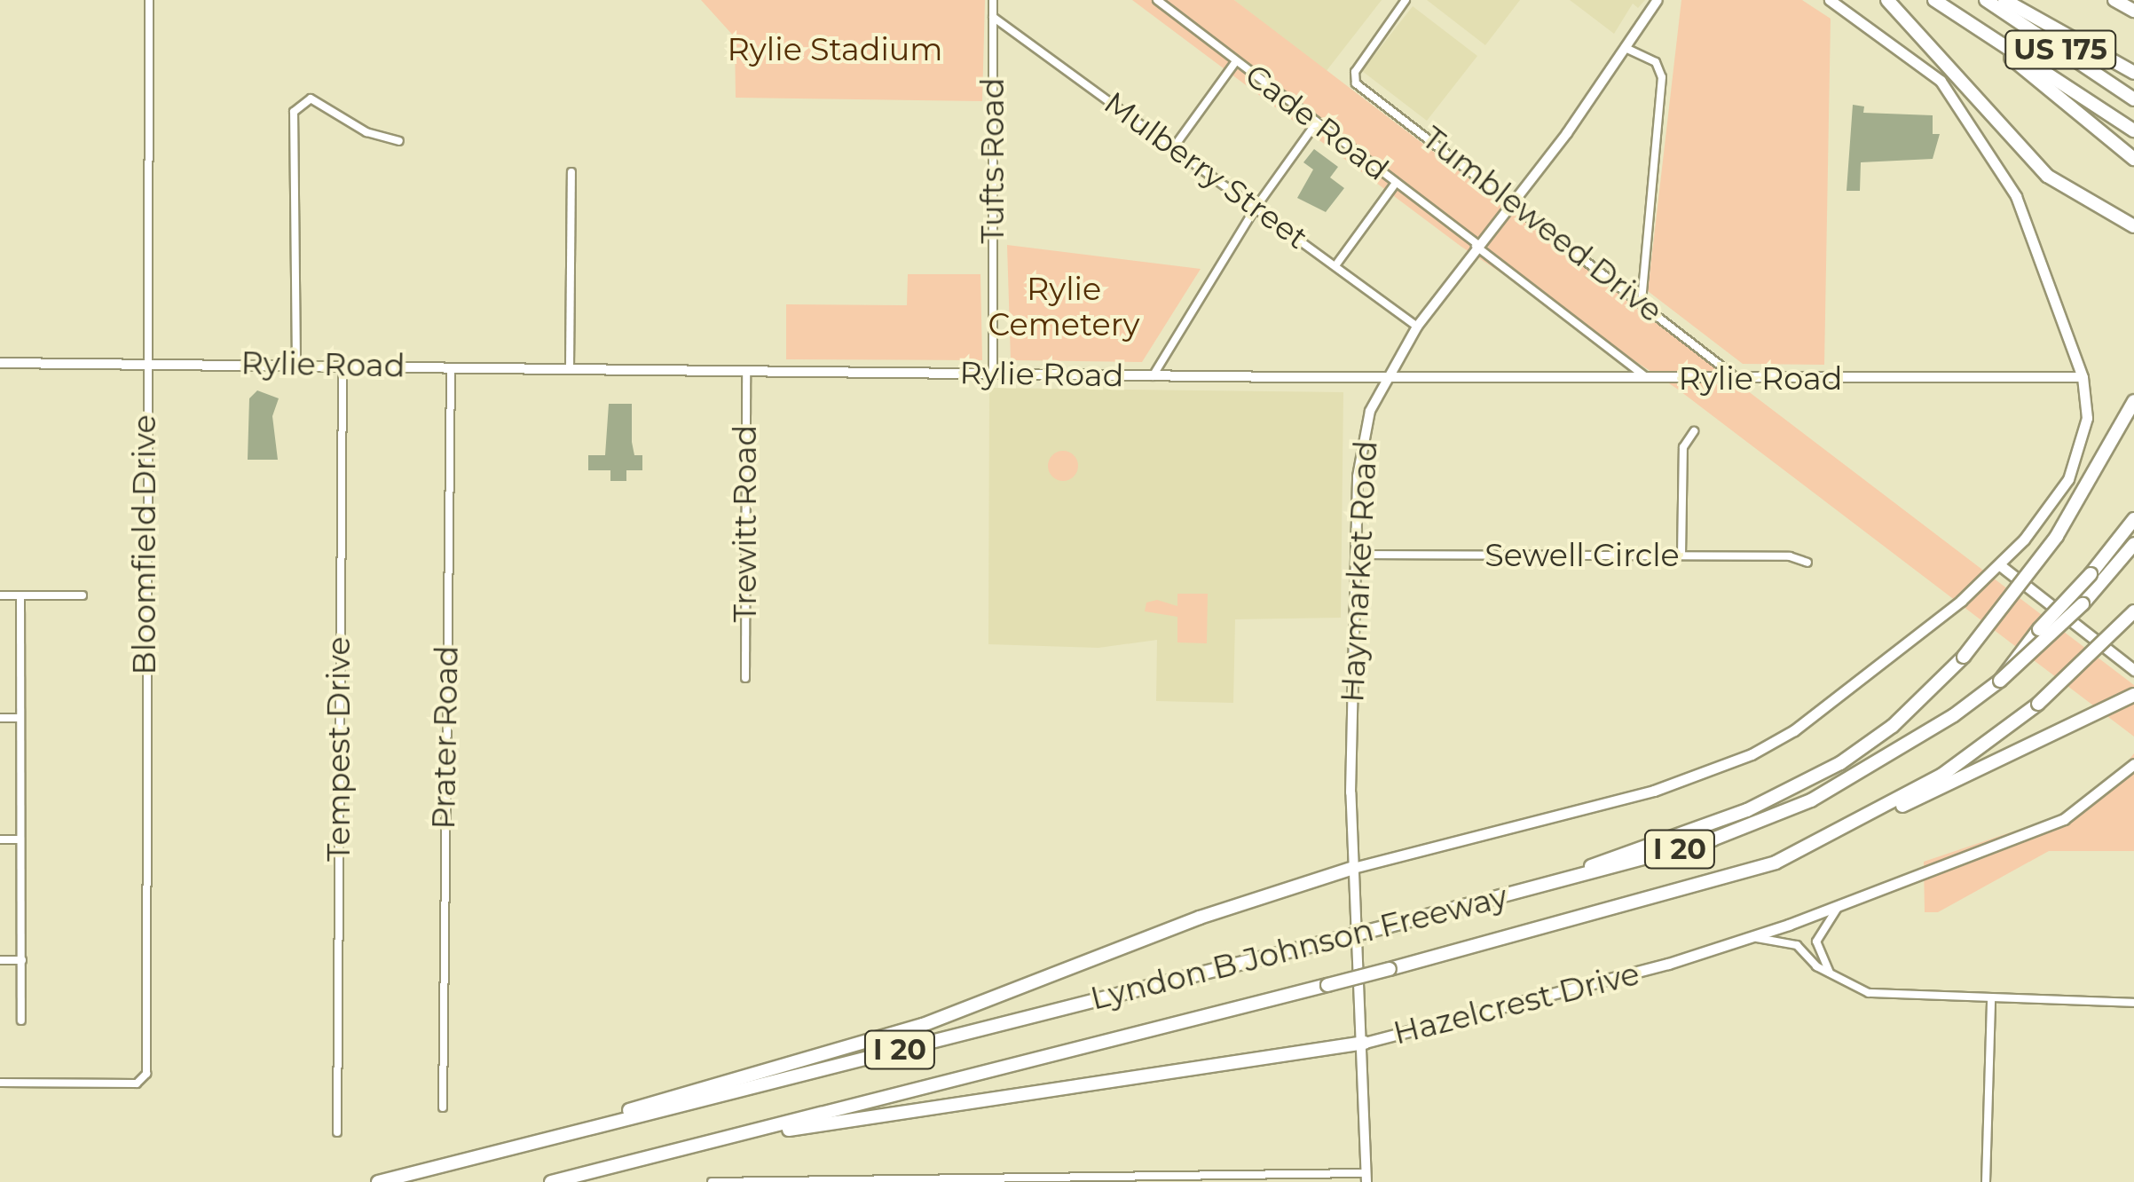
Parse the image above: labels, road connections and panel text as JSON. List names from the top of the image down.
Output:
{
  "streets": {
    "highway": ["US 175", "I 20", "Lyndon B Johnson Freeway"],
    "main road": ["Hazelcrest Drive"],
    "street": [
      "Cade Road",
      "Tufts Road",
      "Mulberry Street",
      "Tumbleweed Drive",
      "Rylie Road",
      "Trewitt Road",
      "Bloomfield Drive",
      "Sewell Circle",
      "Haymarket Road",
      "Prater Road",
      "Tempest Drive"
    ]
  },
  "crossings": [
    ["Cade Road", "Rylie Road"],
    ["Cade Road", "Haymarket Road"],
    ["Tufts Road", "Mulberry Street"],
    ["Tufts Road", "Rylie Road"],
    ["Mulberry Street", "Haymarket Road"],
    ["Tumbleweed Drive", "Rylie Road"],
    ["Tumbleweed Drive", "Haymarket Road"],
    ["Rylie Road", "Trewitt Road"],
    ["Rylie Road", "Bloomfield Drive"],
    ["Rylie Road", "Haymarket Road"],
    ["Rylie Road", "Prater Road"],
    ["Rylie Road", "Tempest Drive"],
    ["Rylie Road", "Lyndon B Johnson Freeway"],
    ["Sewell Circle", "Haymarket Road"],
    ["Haymarket Road", "Lyndon B Johnson Freeway"],
    ["Haymarket Road", "Hazelcrest Drive"]
  ],
  "parks": ["Rylie Stadium", "Rylie Cemetery"]
}
